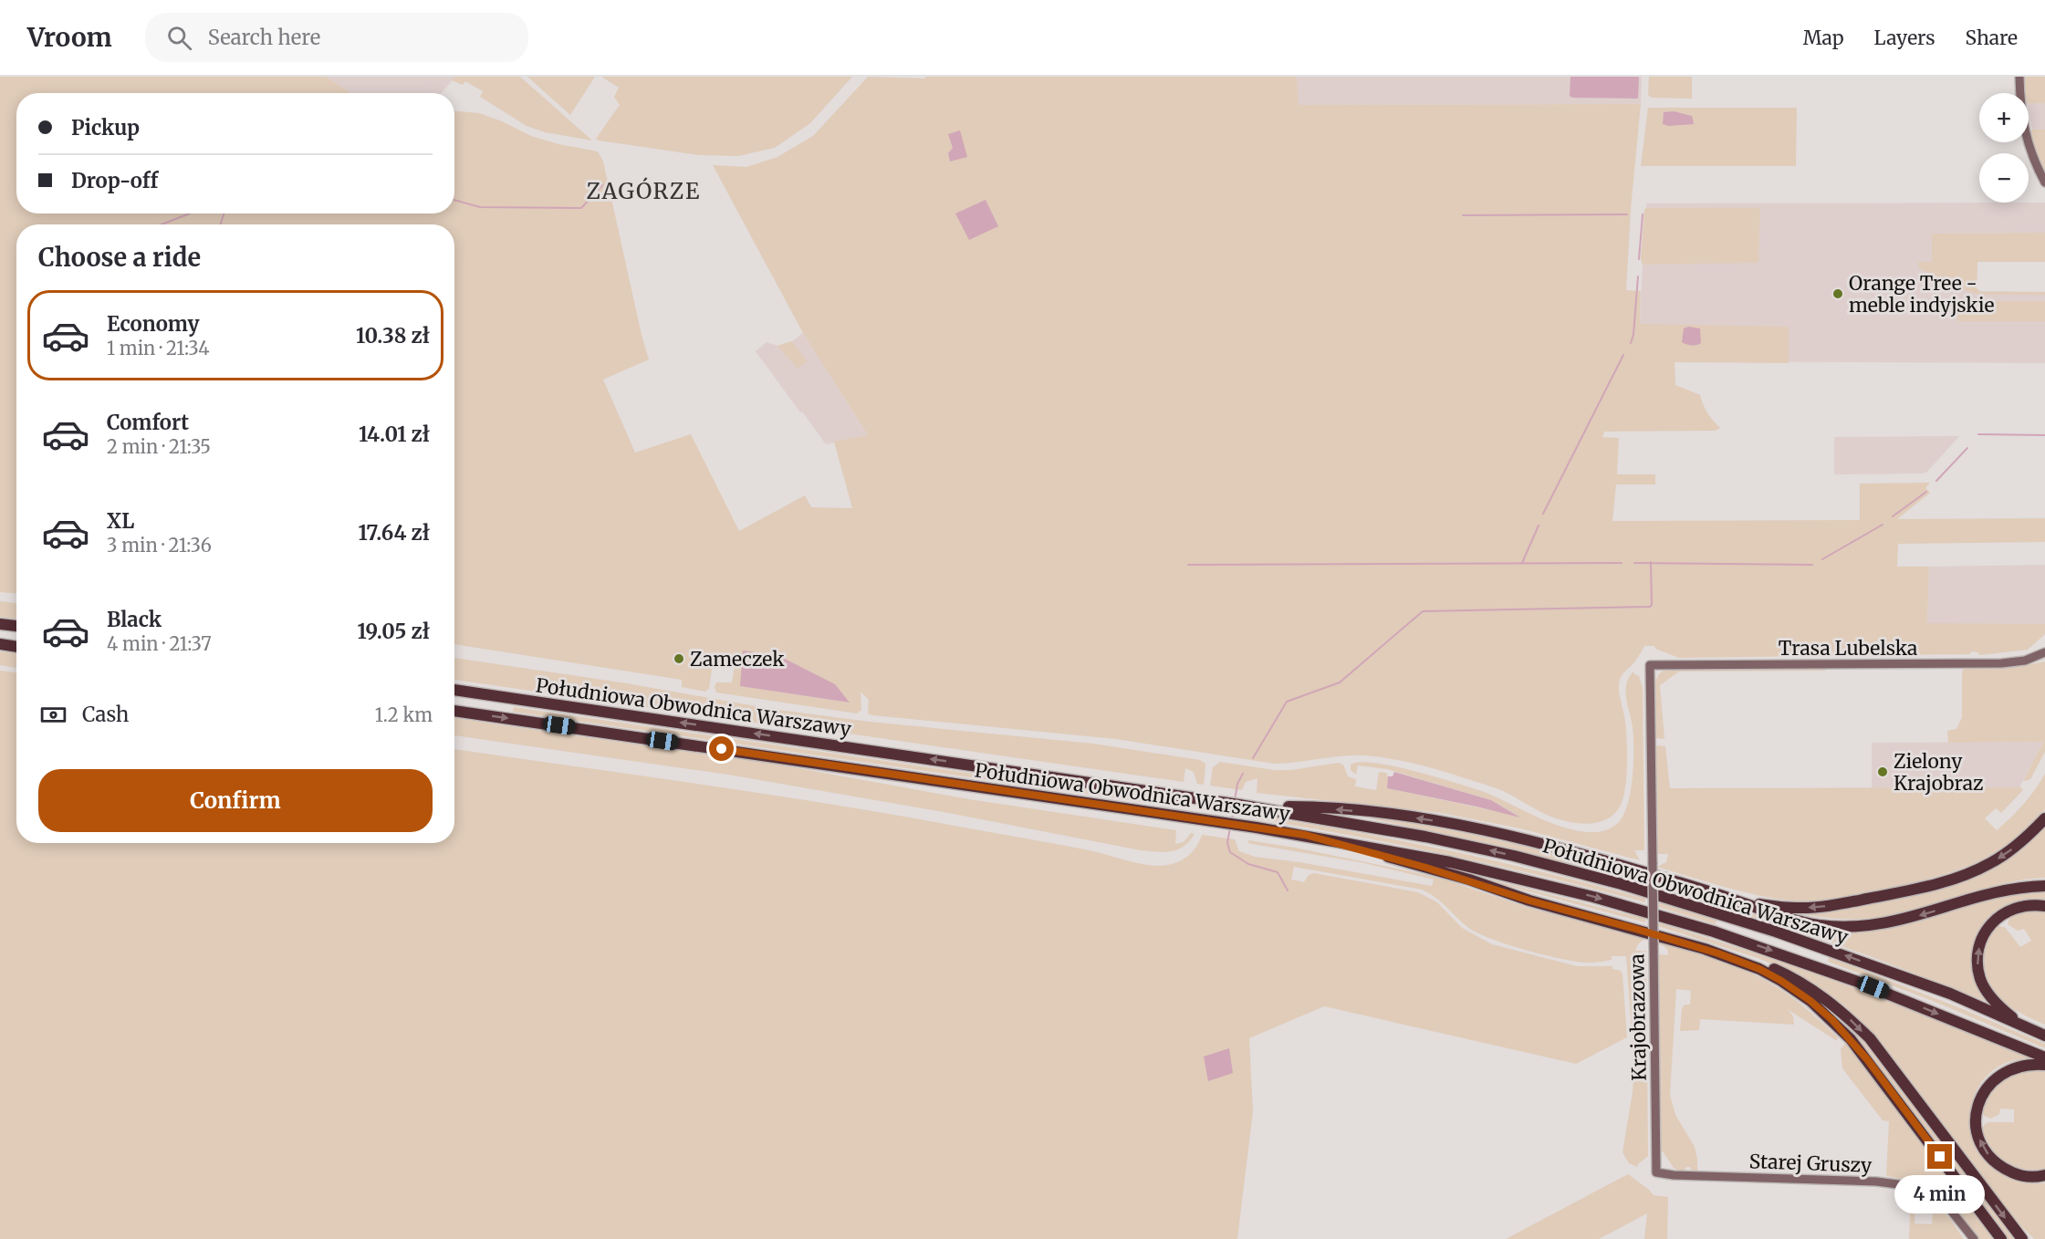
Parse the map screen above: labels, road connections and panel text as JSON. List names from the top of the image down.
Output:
{
  "streets": {
    "highway": ["Południowa Obwodnica Warszawy"],
    "street": ["Trasa Lubelska", "Krajobrazowa", "Starej Gruszy"]
  },
  "crossings": [
    ["Trasa Lubelska", "Krajobrazowa"],
    ["Krajobrazowa", "Starej Gruszy"]
  ],
  "districts": ["ZAGÓRZE"],
  "places": ["Orange Tree - meble indyjskie", "Zameczek", "Zielony Krajobraz"],
  "page": {
    "header": "Vroom",
    "search": "Search here",
    "nav": ["Map", "Layers", "Share"],
    "map_buttons": ["+", "−"],
    "banner": ["Pickup", "Drop-off"],
    "heading": "Choose a ride",
    "list": [
      {
        "name": "Economy",
        "note": "1 min · 21:34",
        "value": "10.38 zł"
      },
      {
        "name": "Comfort",
        "note": "2 min · 21:35",
        "value": "14.01 zł"
      },
      {
        "name": "XL",
        "note": "3 min · 21:36",
        "value": "17.64 zł"
      },
      {
        "name": "Black",
        "note": "4 min · 21:37",
        "value": "19.05 zł"
      }
    ],
    "pay": ["Cash", "1.2 km"],
    "buttons": "Confirm",
    "bubble": "4 min"
  }
}
